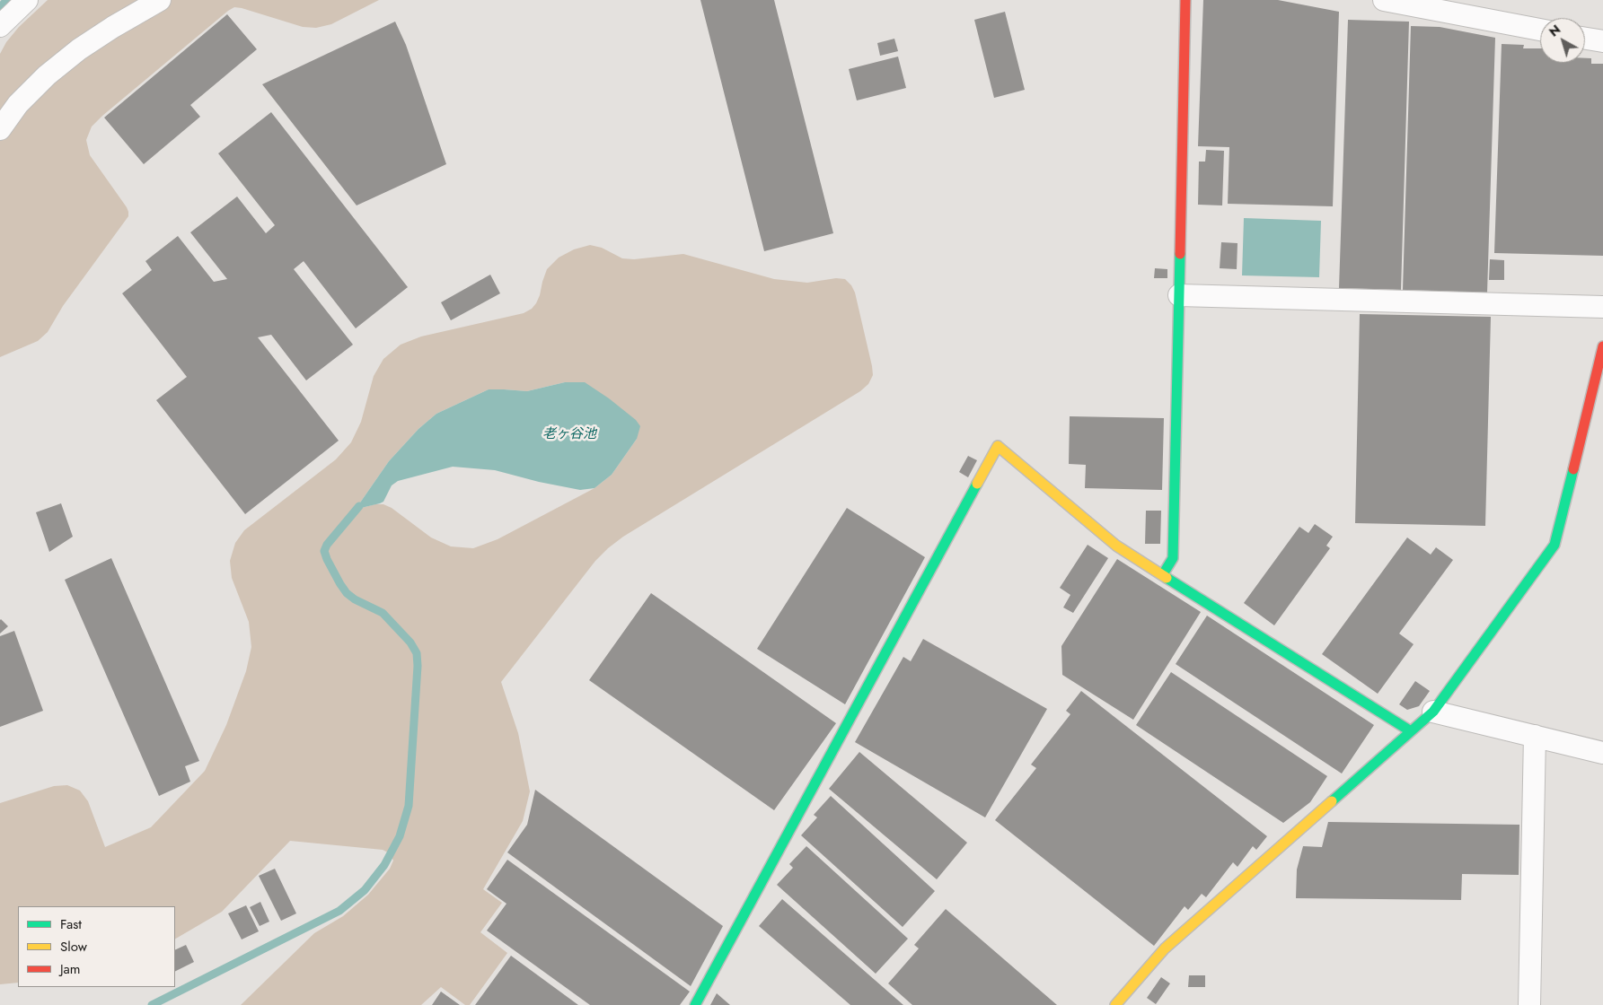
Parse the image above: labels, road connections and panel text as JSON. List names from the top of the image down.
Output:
{
  "water": ["老ヶ谷池"],
  "legend": ["Fast", "Slow", "Jam"],
  "north": "top left"
}
